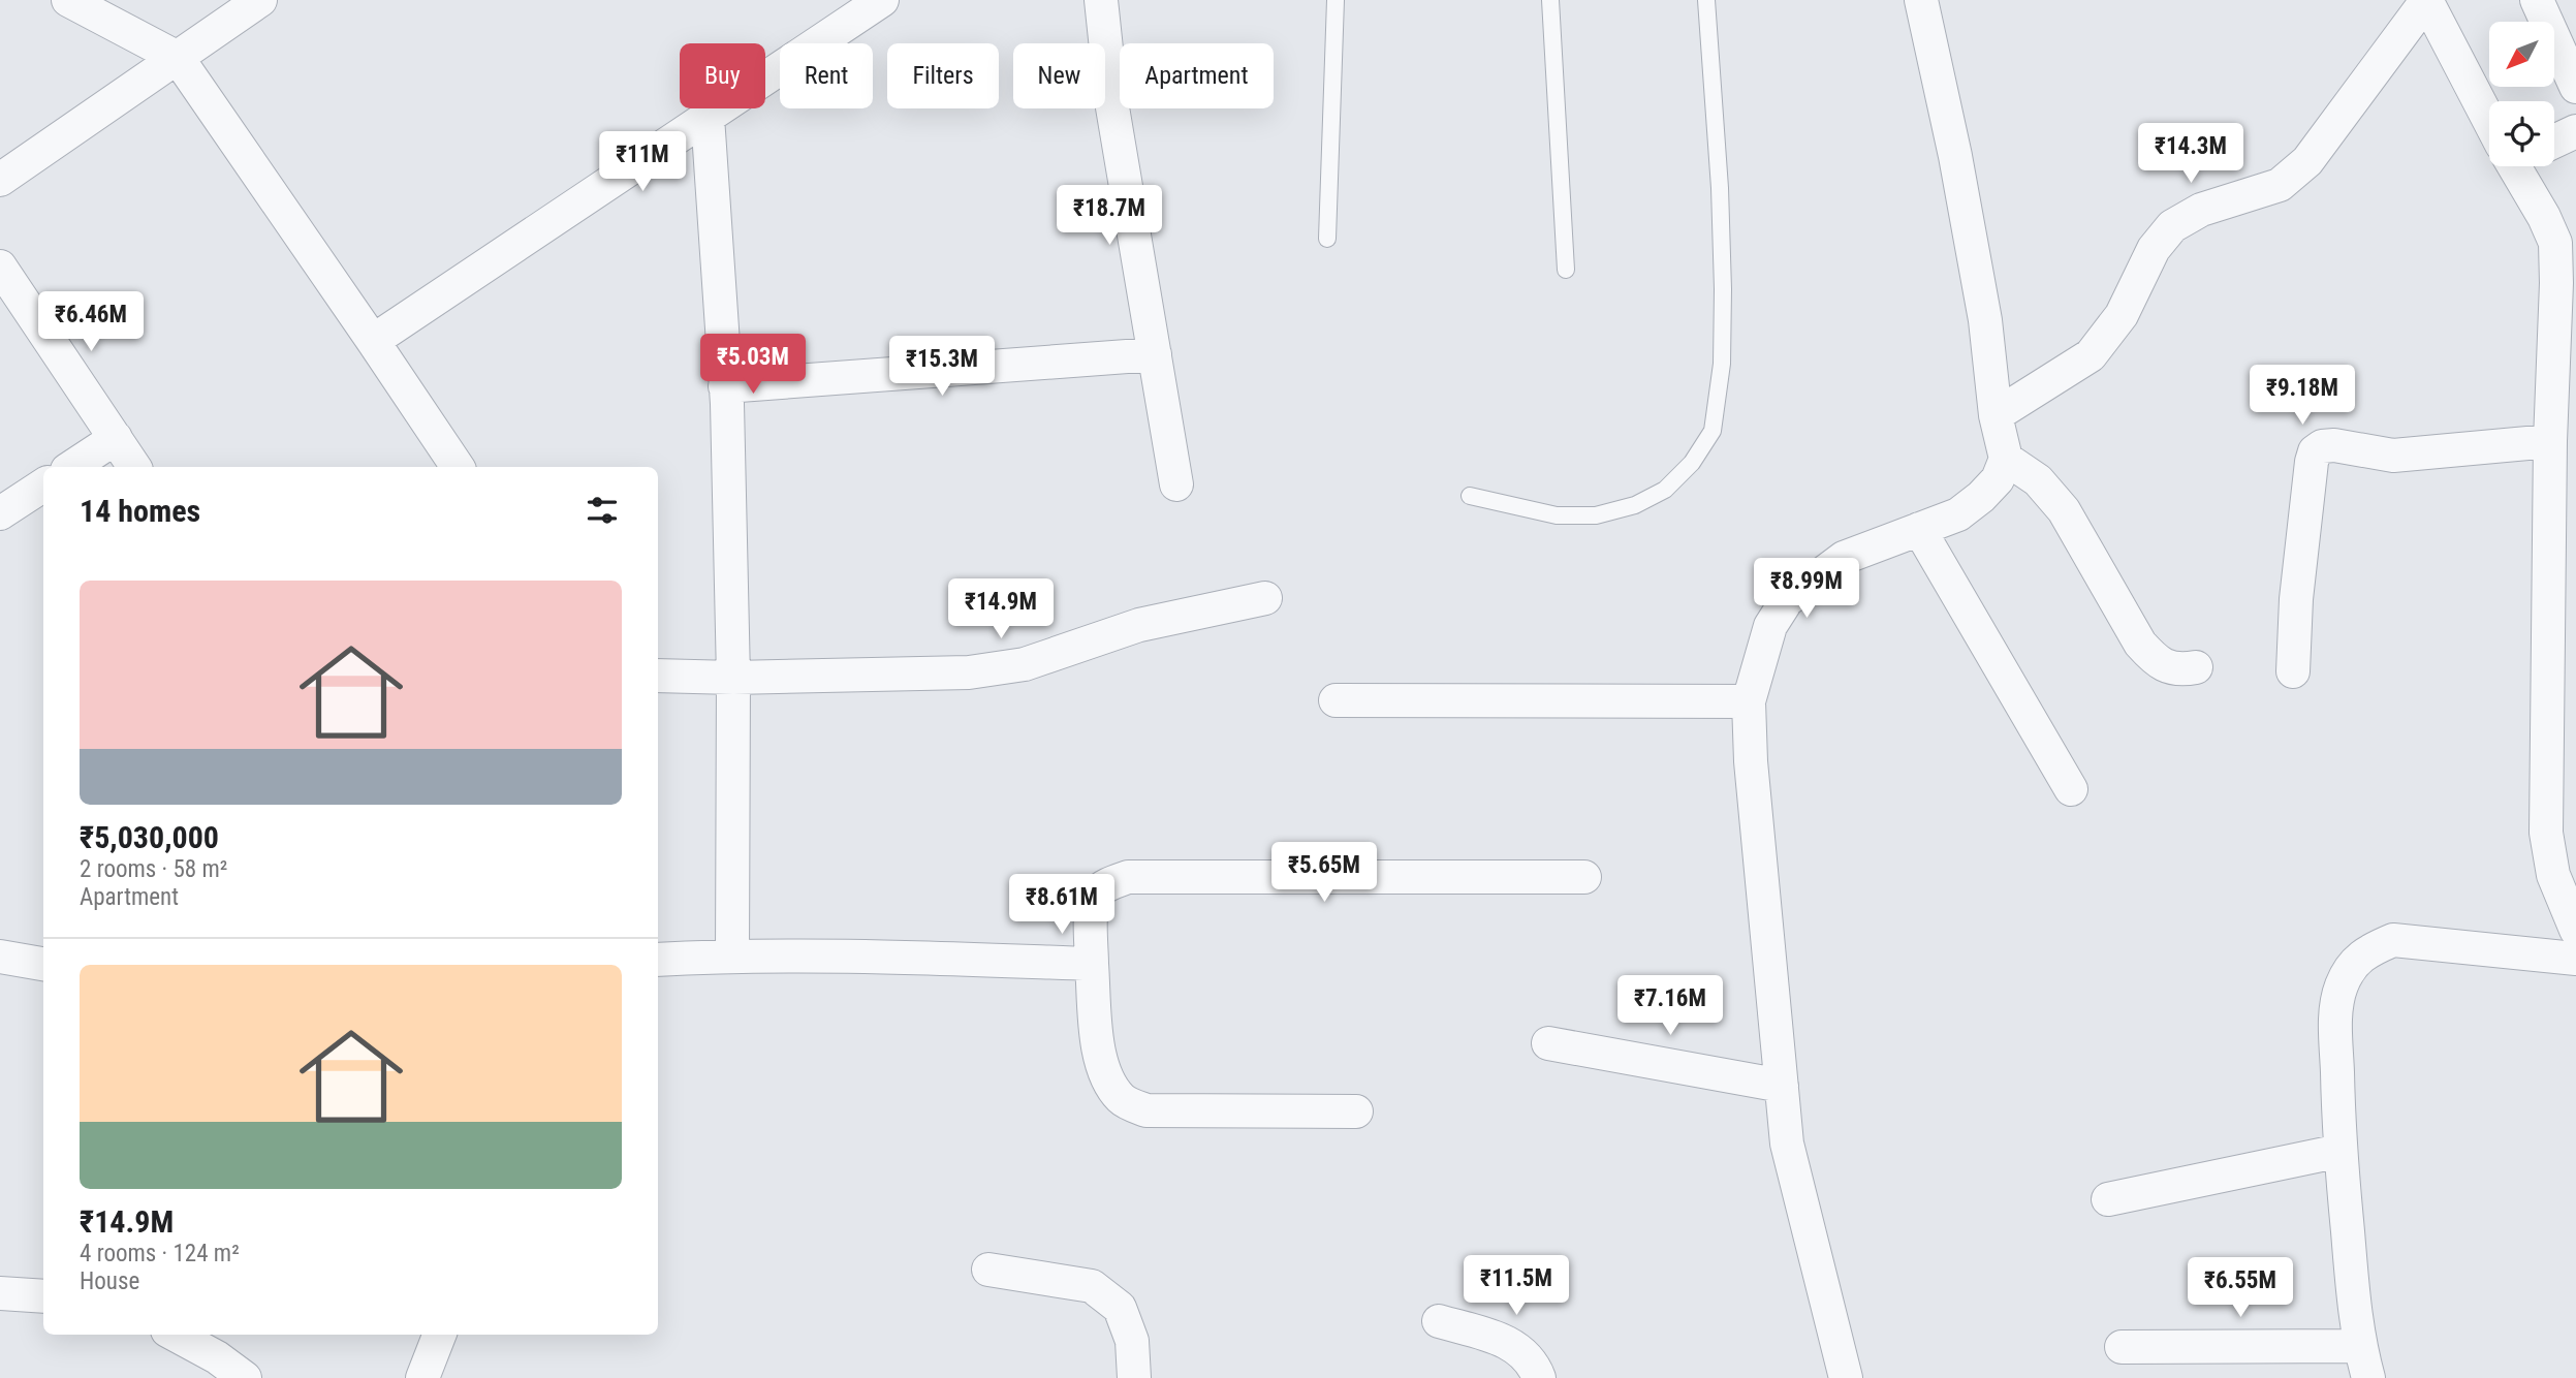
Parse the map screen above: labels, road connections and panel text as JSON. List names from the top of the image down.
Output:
{
  "north": "bottom left",
  "page": {
    "chip": [
      "Buy",
      "Rent",
      "Filters",
      "New",
      "Apartment"
    ],
    "price": [
      "₹14.3M",
      "₹11M",
      "₹18.7M",
      "₹6.46M",
      "₹5.03M",
      "₹15.3M",
      "₹9.18M",
      "₹8.99M",
      "₹14.9M",
      "₹5.65M",
      "₹8.61M",
      "₹7.16M",
      "₹11.5M",
      "₹6.55M"
    ],
    "heading": "14 homes",
    "list": [
      {
        "name": "₹5,030,000",
        "note": "2 rooms · 58 m² · Apartment"
      },
      {
        "name": "₹14.9M",
        "note": "4 rooms · 124 m² · House"
      }
    ]
  }
}
